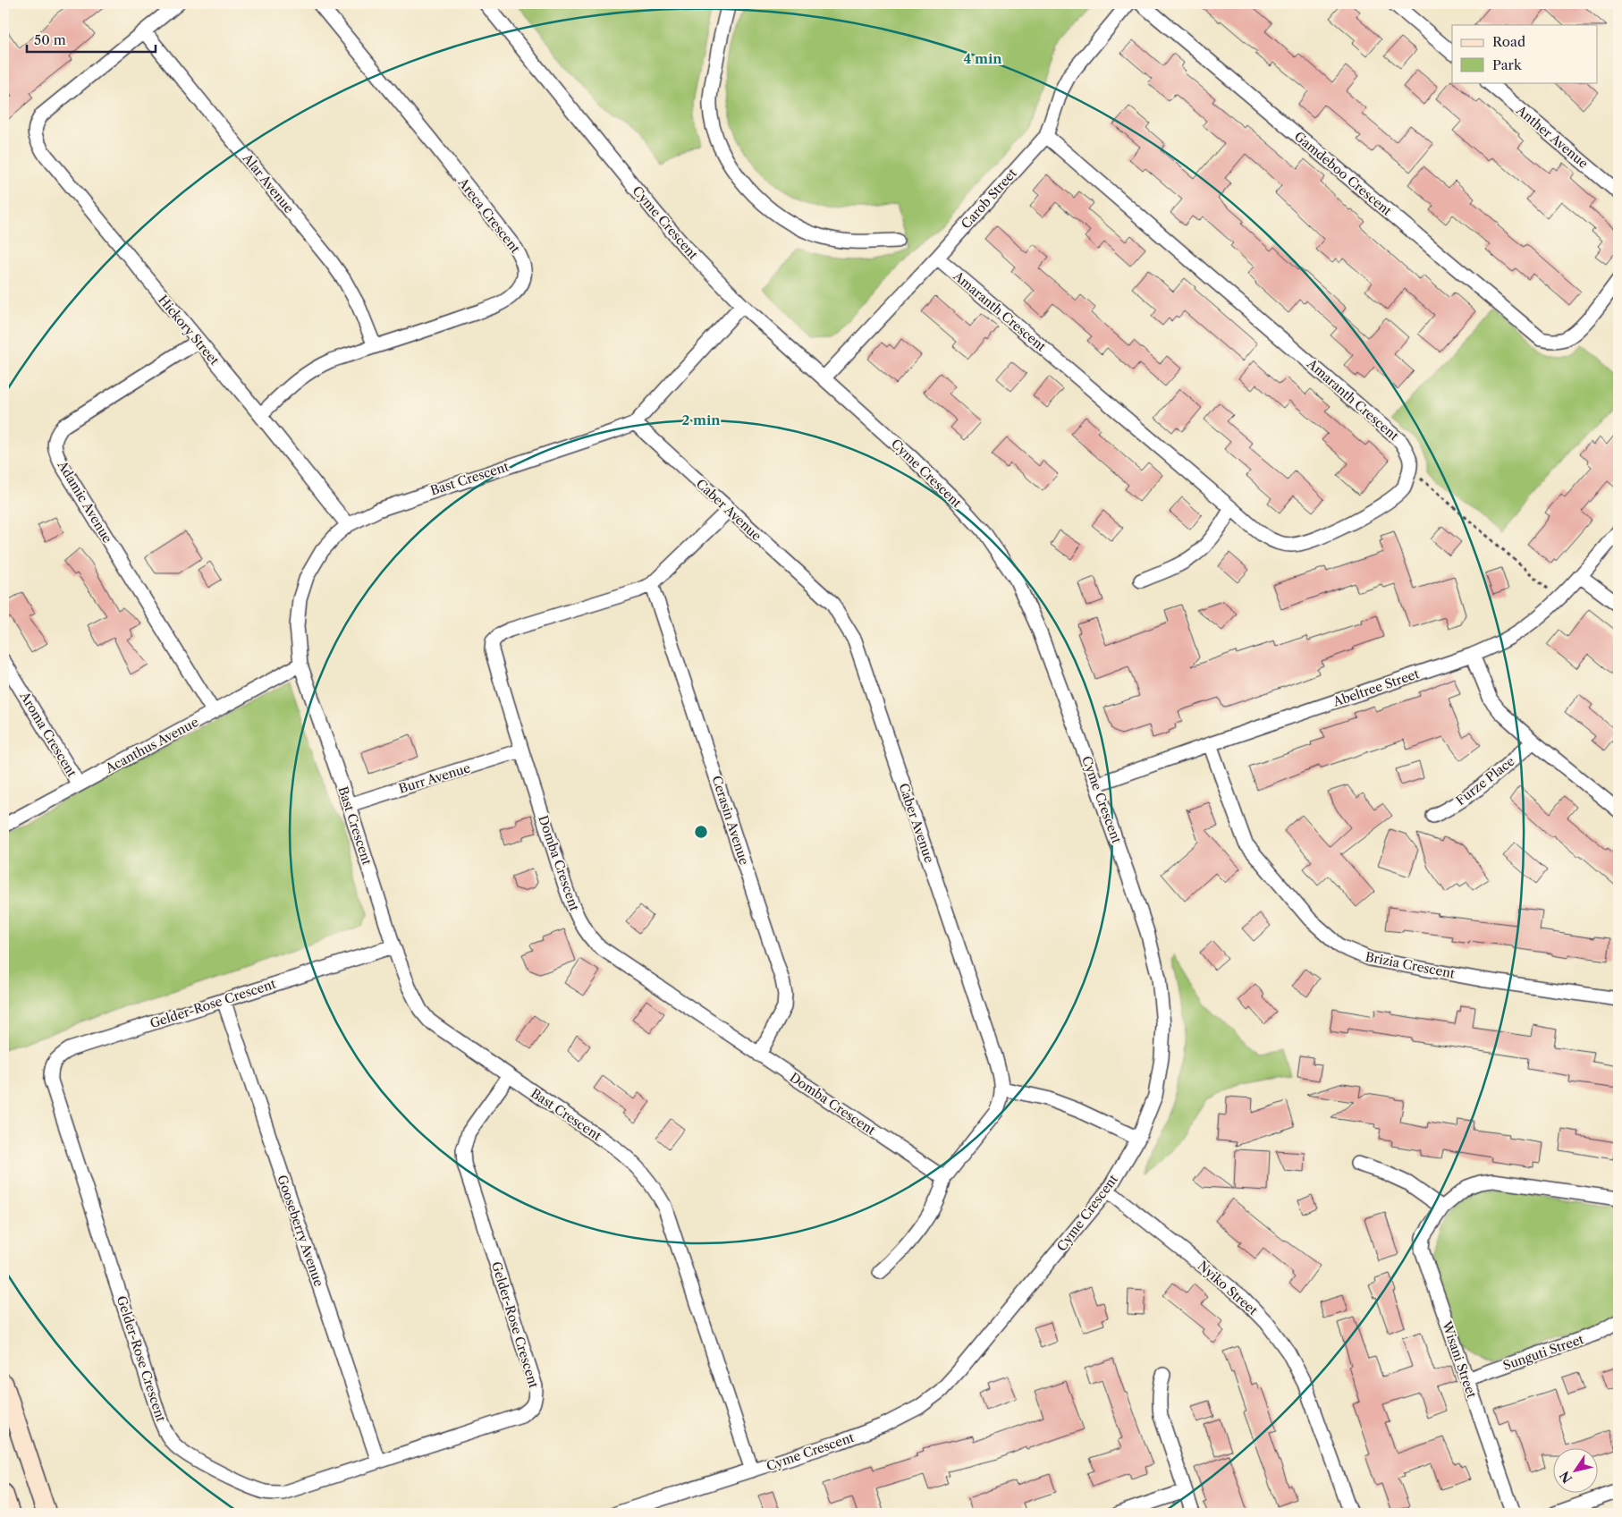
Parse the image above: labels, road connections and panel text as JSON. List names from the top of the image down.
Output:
{
  "streets": {
    "street": [
      "Anther Avenue",
      "Gamdeboo Crescent",
      "Alar Avenue",
      "Carob Street",
      "Areca Crescent",
      "Cyme Crescent",
      "Amaranth Crescent",
      "Hickory Street",
      "Bast Crescent",
      "Adamic Avenue",
      "Caber Avenue",
      "Abeltree Street",
      "Aroma Crescent",
      "Acanthus Avenue",
      "Burr Avenue",
      "Furze Place",
      "Cerasin Avenue",
      "Domba Crescent",
      "Brizia Crescent",
      "Gelder-Rose Crescent",
      "Gooseberry Avenue",
      "Nyiko Street",
      "Sunguti Street",
      "Wisani Street"
    ]
  },
  "crossings": [
    ["Alar Avenue", "Areca Crescent"],
    ["Alar Avenue", "Hickory Street"],
    ["Carob Street", "Cyme Crescent"],
    ["Carob Street", "Amaranth Crescent"],
    ["Areca Crescent", "Hickory Street"],
    ["Cyme Crescent", "Bast Crescent"],
    ["Cyme Crescent", "Abeltree Street"],
    ["Cyme Crescent", "Nyiko Street"],
    ["Hickory Street", "Bast Crescent"],
    ["Hickory Street", "Adamic Avenue"],
    ["Bast Crescent", "Caber Avenue"],
    ["Bast Crescent", "Acanthus Avenue"],
    ["Bast Crescent", "Burr Avenue"],
    ["Bast Crescent", "Gelder-Rose Crescent"],
    ["Adamic Avenue", "Acanthus Avenue"],
    ["Caber Avenue", "Domba Crescent"],
    ["Abeltree Street", "Brizia Crescent"],
    ["Aroma Crescent", "Acanthus Avenue"],
    ["Burr Avenue", "Domba Crescent"],
    ["Cerasin Avenue", "Domba Crescent"],
    ["Gelder-Rose Crescent", "Gooseberry Avenue"],
    ["Sunguti Street", "Wisani Street"]
  ],
  "legend": ["Road", "Park"],
  "scale_bar": "50 m",
  "north": "bottom left",
  "rings": ["4 min", "2 min"]
}
